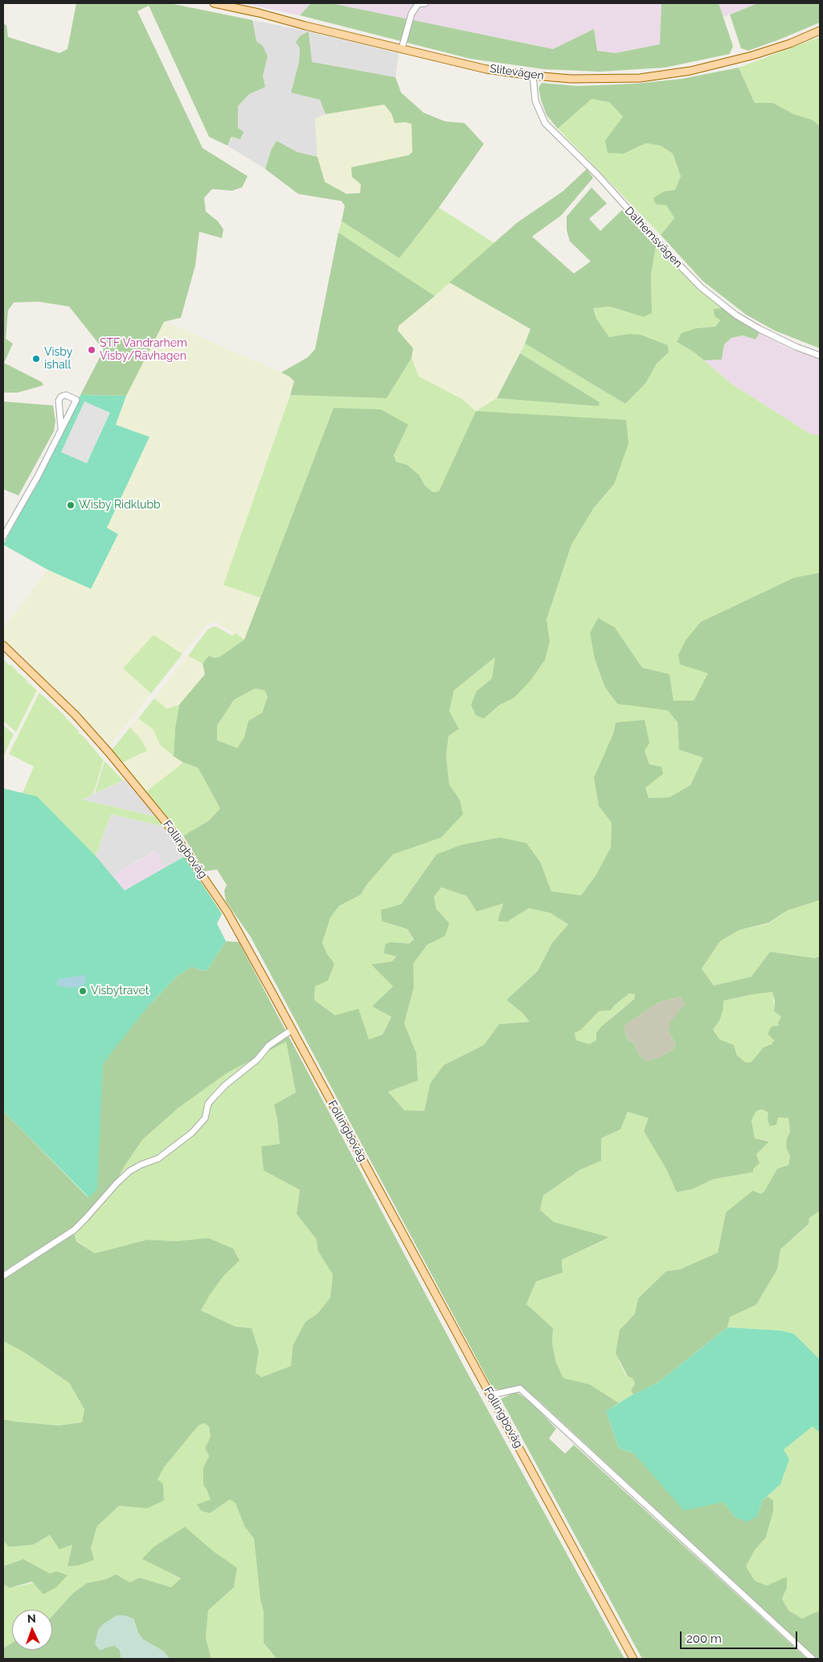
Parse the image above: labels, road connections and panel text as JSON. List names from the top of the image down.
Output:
{
  "streets": {
    "main road": ["Slitevägen", "Follingboväg"],
    "street": ["Dalhemsvägen"]
  },
  "crossings": [
    ["Slitevägen", "Dalhemsvägen"]
  ],
  "places": [
    "STF Vandrarhem Visby/Rävhagen",
    "Visby ishall",
    "Wisby Ridklubb",
    "Visbytravet"
  ],
  "scale_bar": "200 m",
  "north": "top"
}
